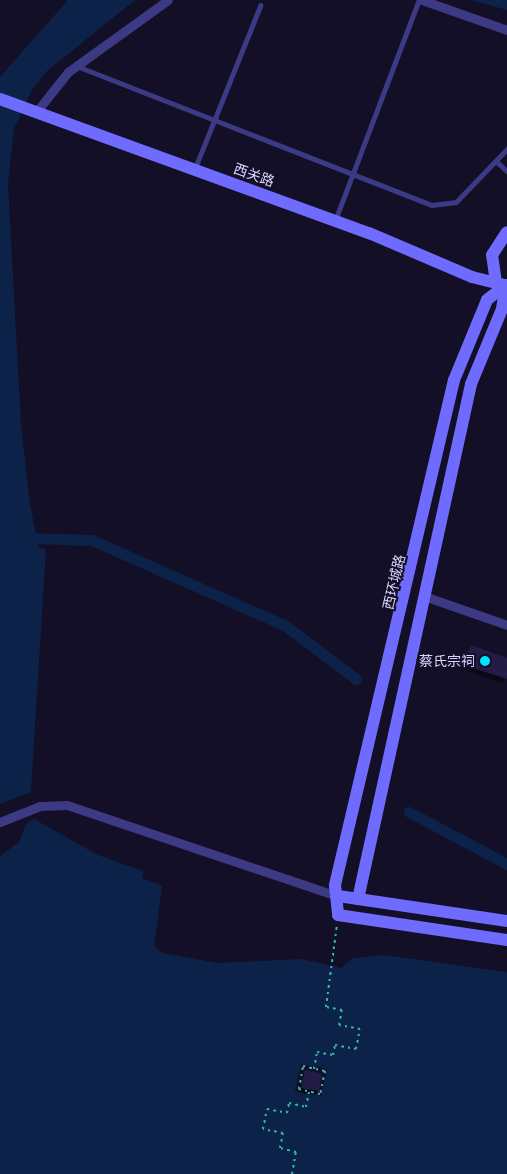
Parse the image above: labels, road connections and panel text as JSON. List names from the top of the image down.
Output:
{
  "streets": {
    "main road": ["西关路", "西环城路"]
  },
  "crossings": [
    ["西关路", "西环城路"]
  ],
  "places": ["蔡氏宗祠"]
}
